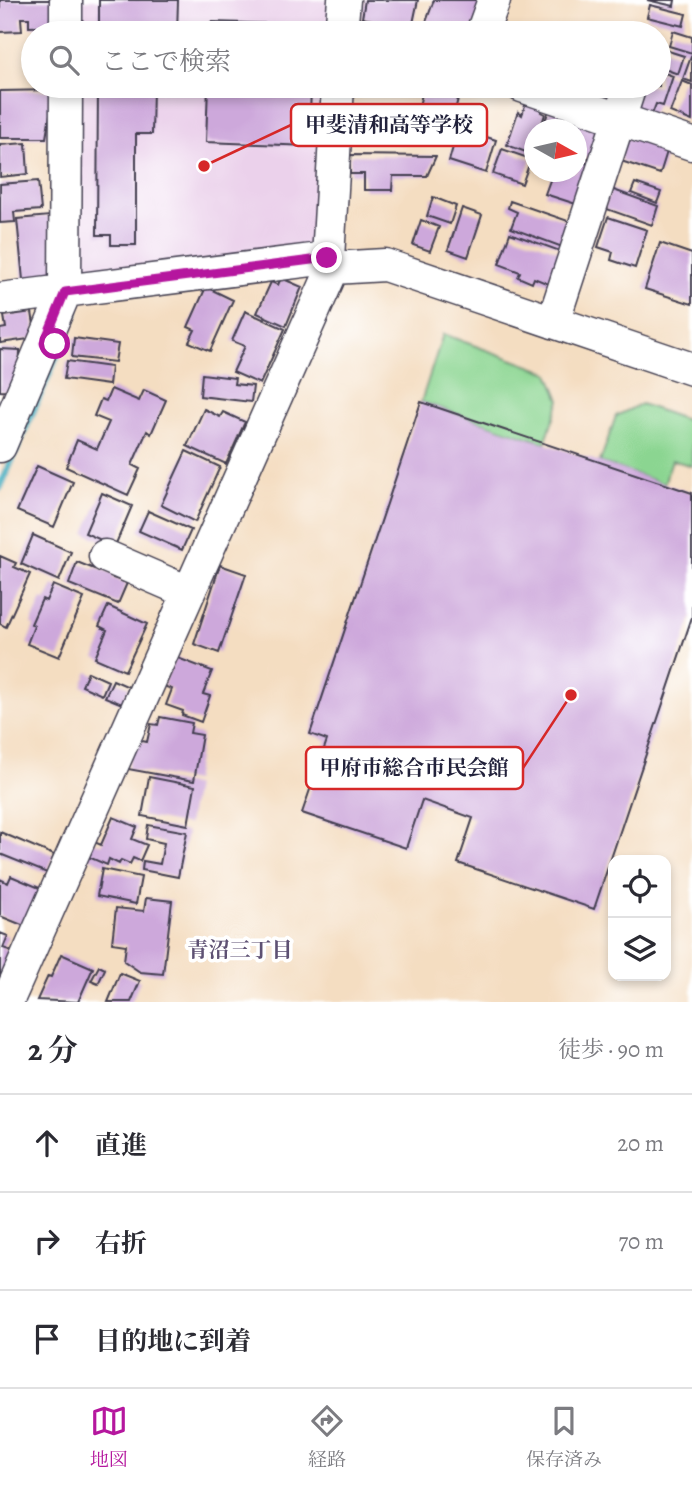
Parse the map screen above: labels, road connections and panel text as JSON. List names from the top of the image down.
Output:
{
  "districts": ["青沼三丁目"],
  "places": ["甲斐清和高等学校", "甲府市総合市民会館"],
  "north": "right",
  "page": {
    "search": "ここで検索",
    "heading": ["2 分", "徒歩 · 90 m"],
    "list": [
      ["直進", "20 m"],
      ["右折", "70 m"],
      "目的地に到着"
    ],
    "nav": ["地図", "経路", "保存済み"]
  }
}
